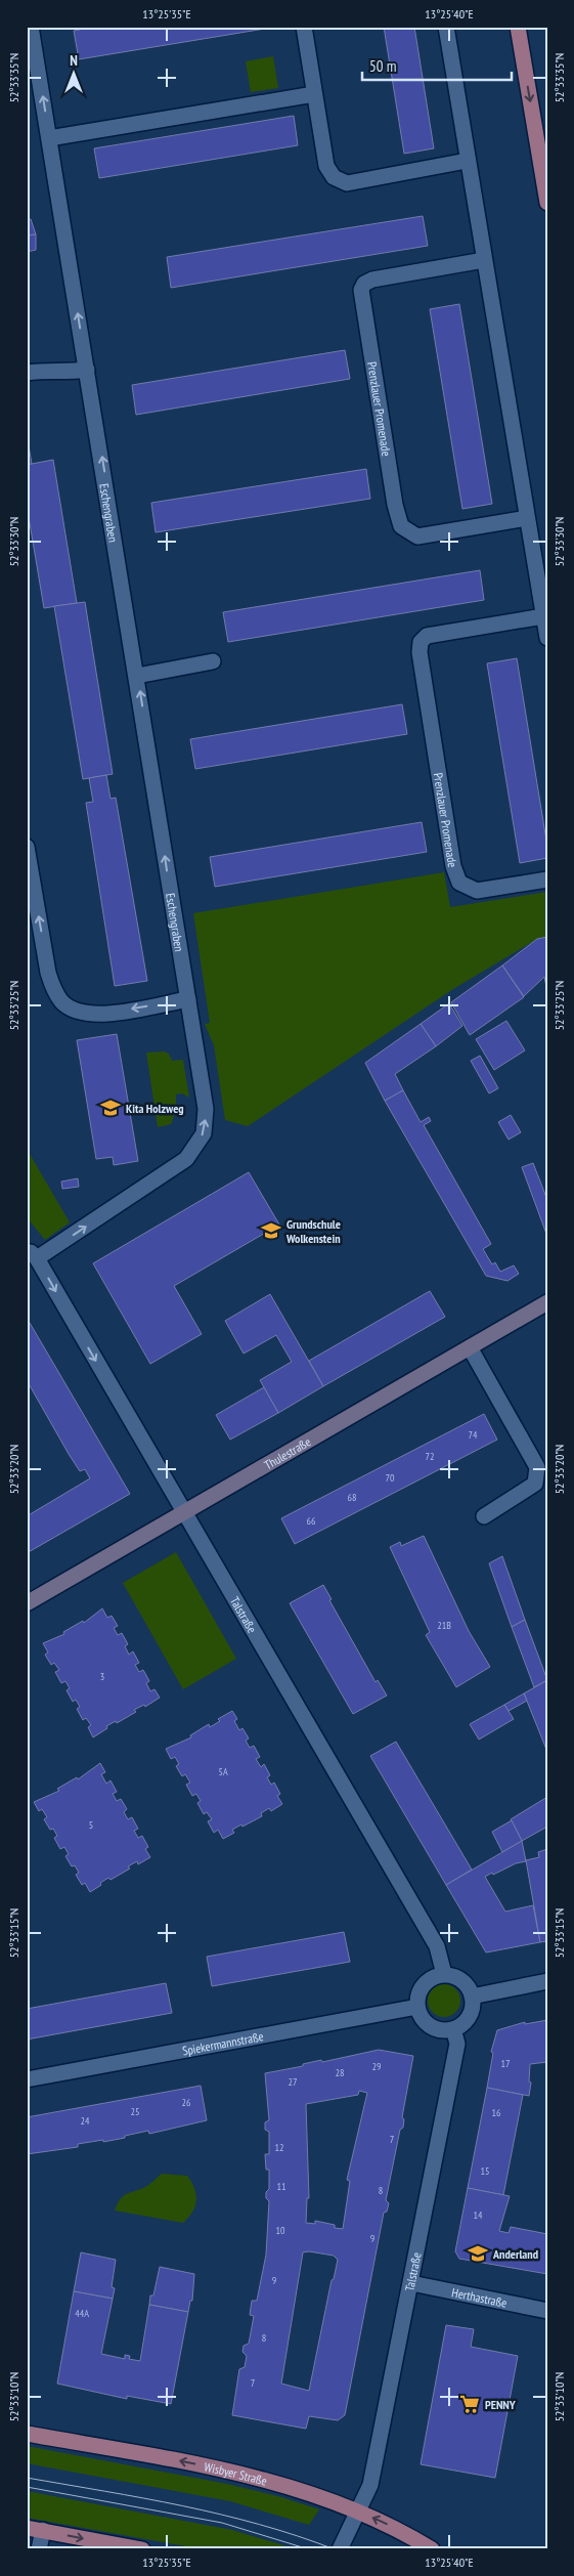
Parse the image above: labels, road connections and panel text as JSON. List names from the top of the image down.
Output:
{
  "streets": {
    "main road": ["Wisbyer Straße"],
    "street": [
      "Prenzlauer Promenade",
      "Eschengraben",
      "Thulestraße",
      "Talstraße",
      "Spiekermannstraße",
      "Herthastraße"
    ]
  },
  "crossings": [
    ["Eschengraben", "Talstraße"],
    ["Thulestraße", "Talstraße"],
    ["Talstraße", "Spiekermannstraße"],
    ["Talstraße", "Herthastraße"],
    ["Talstraße", "Wisbyer Straße"]
  ],
  "one_way": ["Eschengraben", "Wisbyer Straße"],
  "places": {
    "school or university": ["Kita Holzweg", "Grundschule Wolkenstein", "Anderland"],
    "supermarket": ["PENNY"]
  },
  "house_numbers": [
    "74",
    "72",
    "70",
    "68",
    "66",
    "21B",
    "3",
    "5A",
    "5",
    "17",
    "29",
    "28",
    "27",
    "26",
    "25",
    "16",
    "24",
    "7",
    "12",
    "15",
    "11",
    "8",
    "14",
    "10",
    "9",
    "9",
    "44A",
    "8",
    "7"
  ],
  "scale_bar": "50 m",
  "north": "top",
  "coordinates": [
    "13°25'35\"E",
    "13°25'40\"E",
    "52°33'35\"N",
    "52°33'30\"N",
    "52°33'25\"N",
    "52°33'20\"N",
    "52°33'15\"N",
    "52°33'10\"N"
  ]
}
